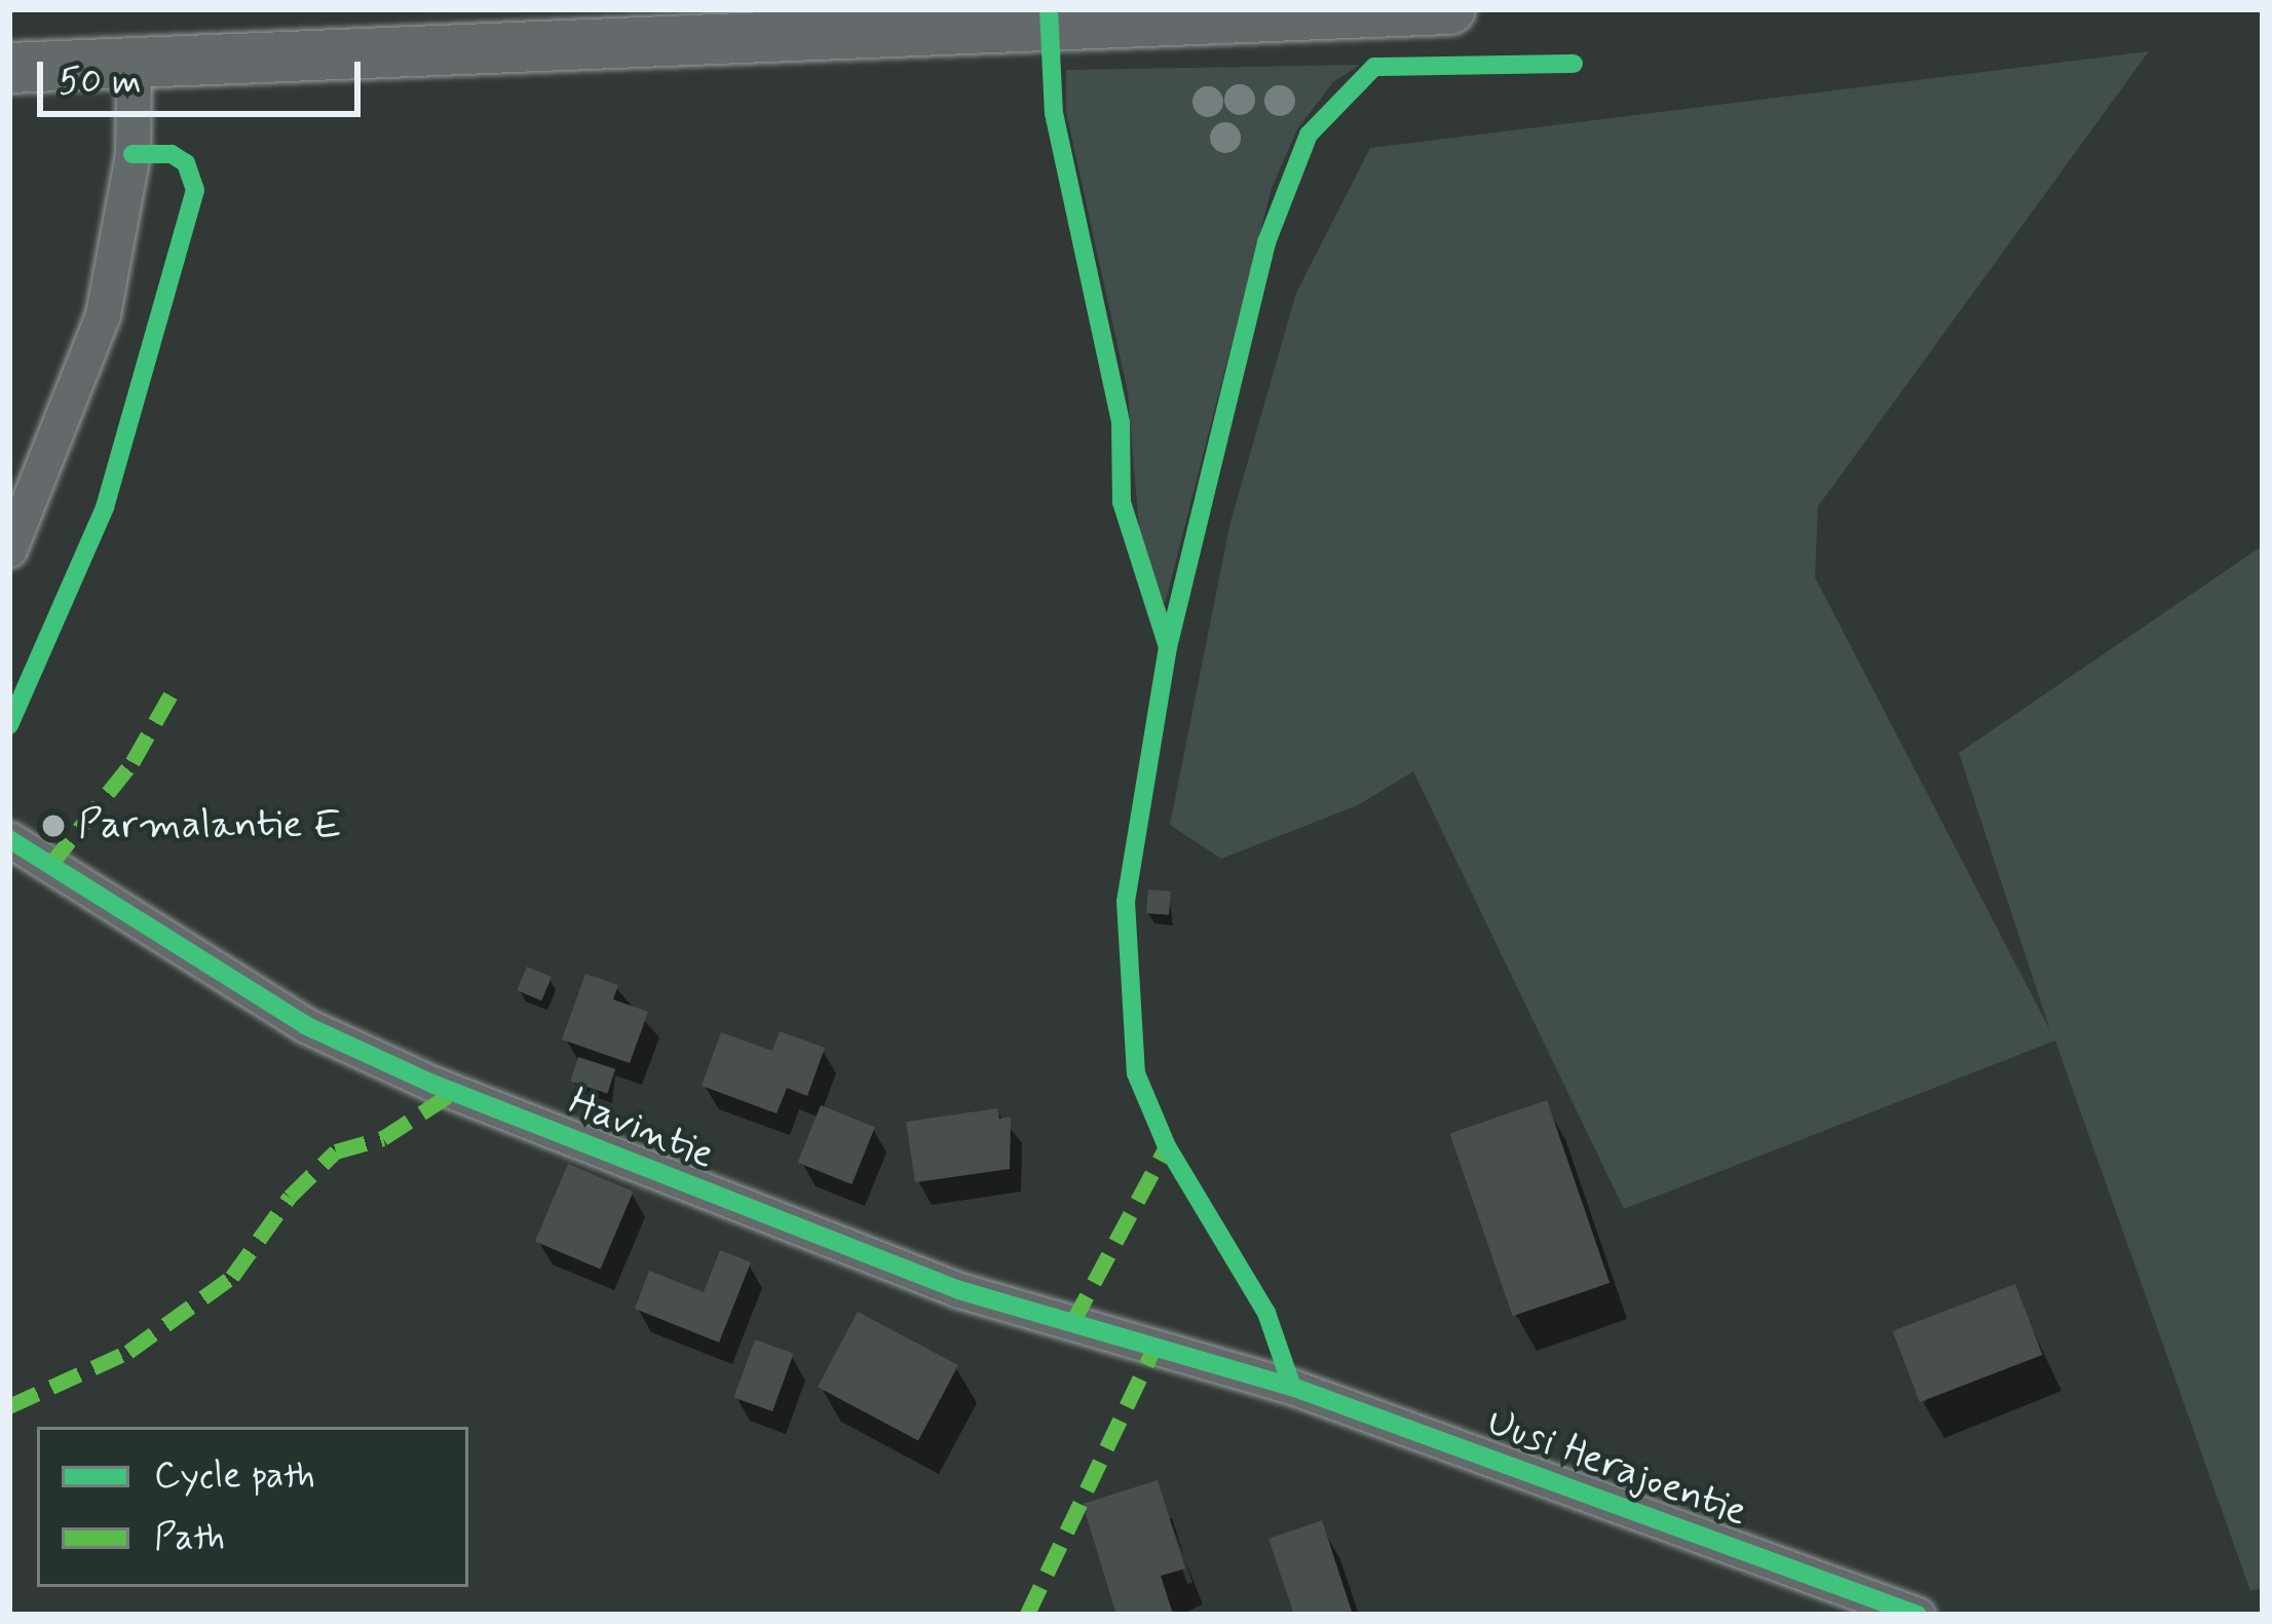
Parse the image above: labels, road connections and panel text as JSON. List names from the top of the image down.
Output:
{
  "streets": {
    "street": ["Havintie", "Uusi Herajoentie"]
  },
  "crossings": [
    ["Havintie", "Uusi Herajoentie"]
  ],
  "places": ["Parmalantie E"],
  "legend": ["Cycle path", "Path"],
  "scale_bar": "50 m"
}
